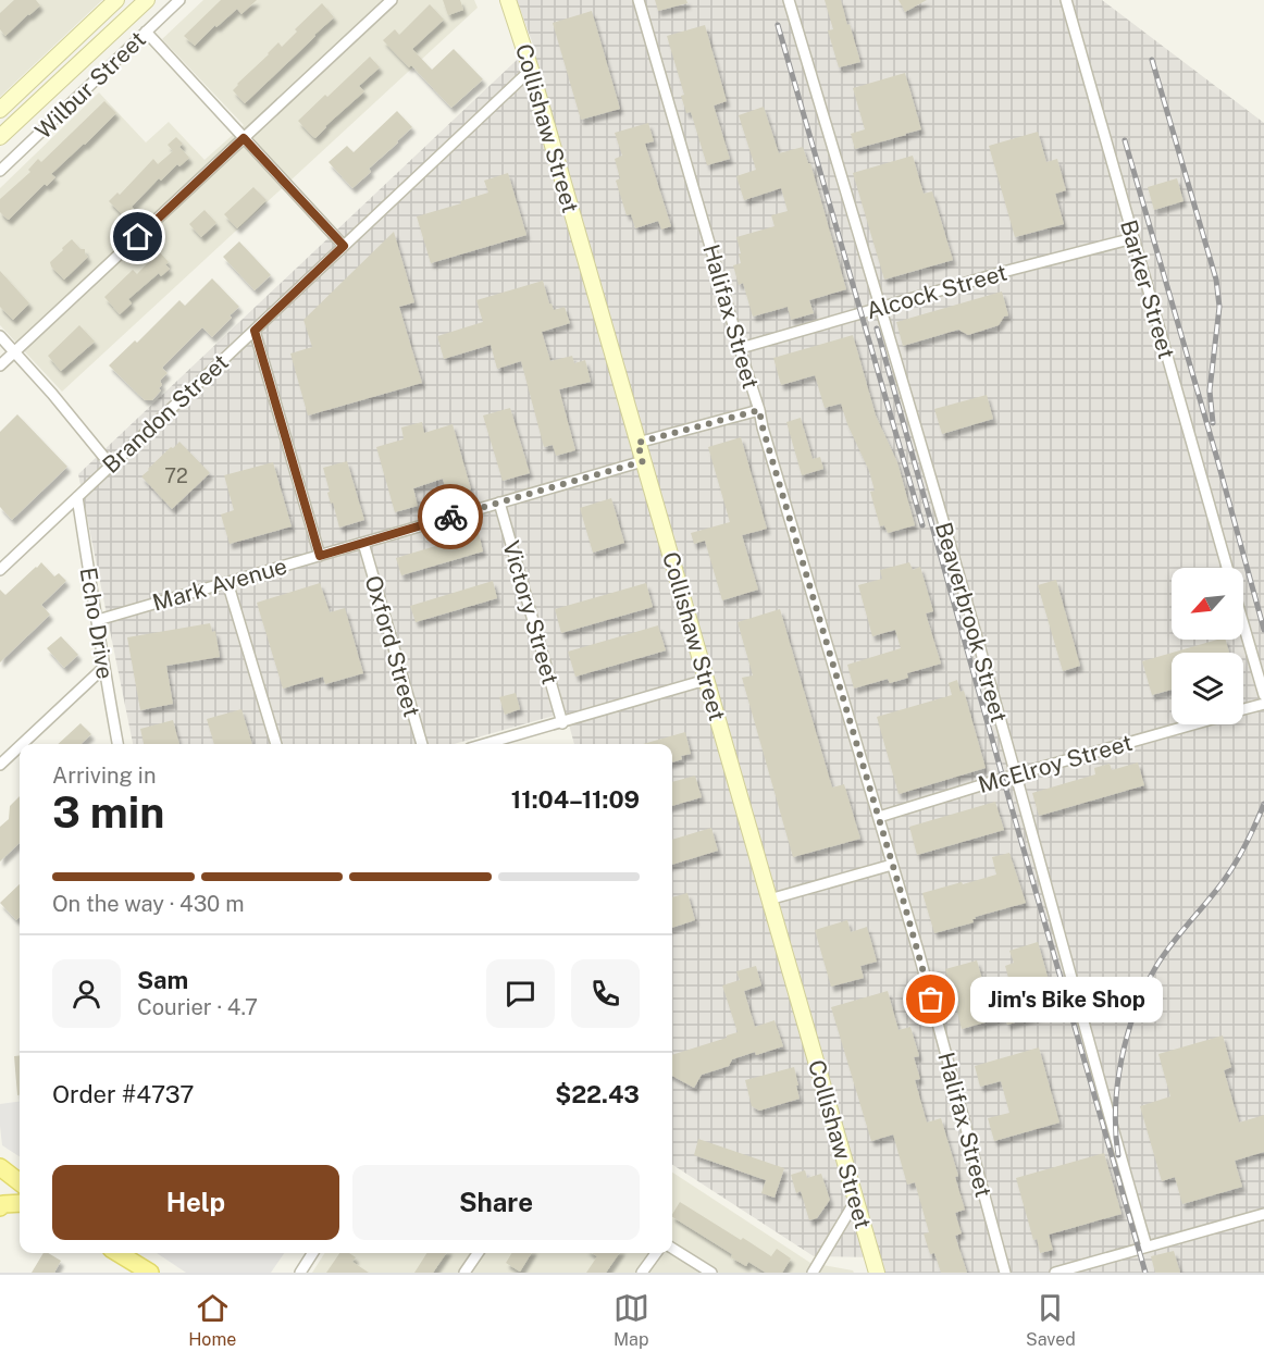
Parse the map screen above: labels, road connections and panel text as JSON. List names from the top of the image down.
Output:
{
  "streets": {
    "street": [
      "Wilbur Street",
      "Collishaw Street",
      "Barker Street",
      "Alcock Street",
      "Halifax Street",
      "Brandon Street",
      "Mark Avenue",
      "Victory Street",
      "Beaverbrook Street",
      "Echo Drive",
      "Oxford Street",
      "McElroy Street"
    ]
  },
  "crossings": [
    ["Collishaw Street", "Brandon Street"],
    ["Collishaw Street", "Mark Avenue"],
    ["Barker Street", "Alcock Street"],
    ["Alcock Street", "Halifax Street"],
    ["Alcock Street", "Beaverbrook Street"],
    ["Halifax Street", "McElroy Street"],
    ["Brandon Street", "Echo Drive"],
    ["Mark Avenue", "Victory Street"],
    ["Mark Avenue", "Echo Drive"],
    ["Mark Avenue", "Oxford Street"],
    ["Beaverbrook Street", "McElroy Street"]
  ],
  "places": ["Jim's Bike Shop"],
  "house_numbers": ["72"],
  "north": "bottom left",
  "page": {
    "heading": ["3 min", "Arriving in", "11:04–11:09"],
    "panel": [
      "Sam",
      "Courier · 4.7",
      "Order #4737",
      "$22.43"
    ],
    "bar": "On the way · 430 m",
    "bubble": "Jim's Bike Shop",
    "buttons": ["Help", "Share"],
    "tabs": ["Home", "Map", "Saved"]
  }
}
